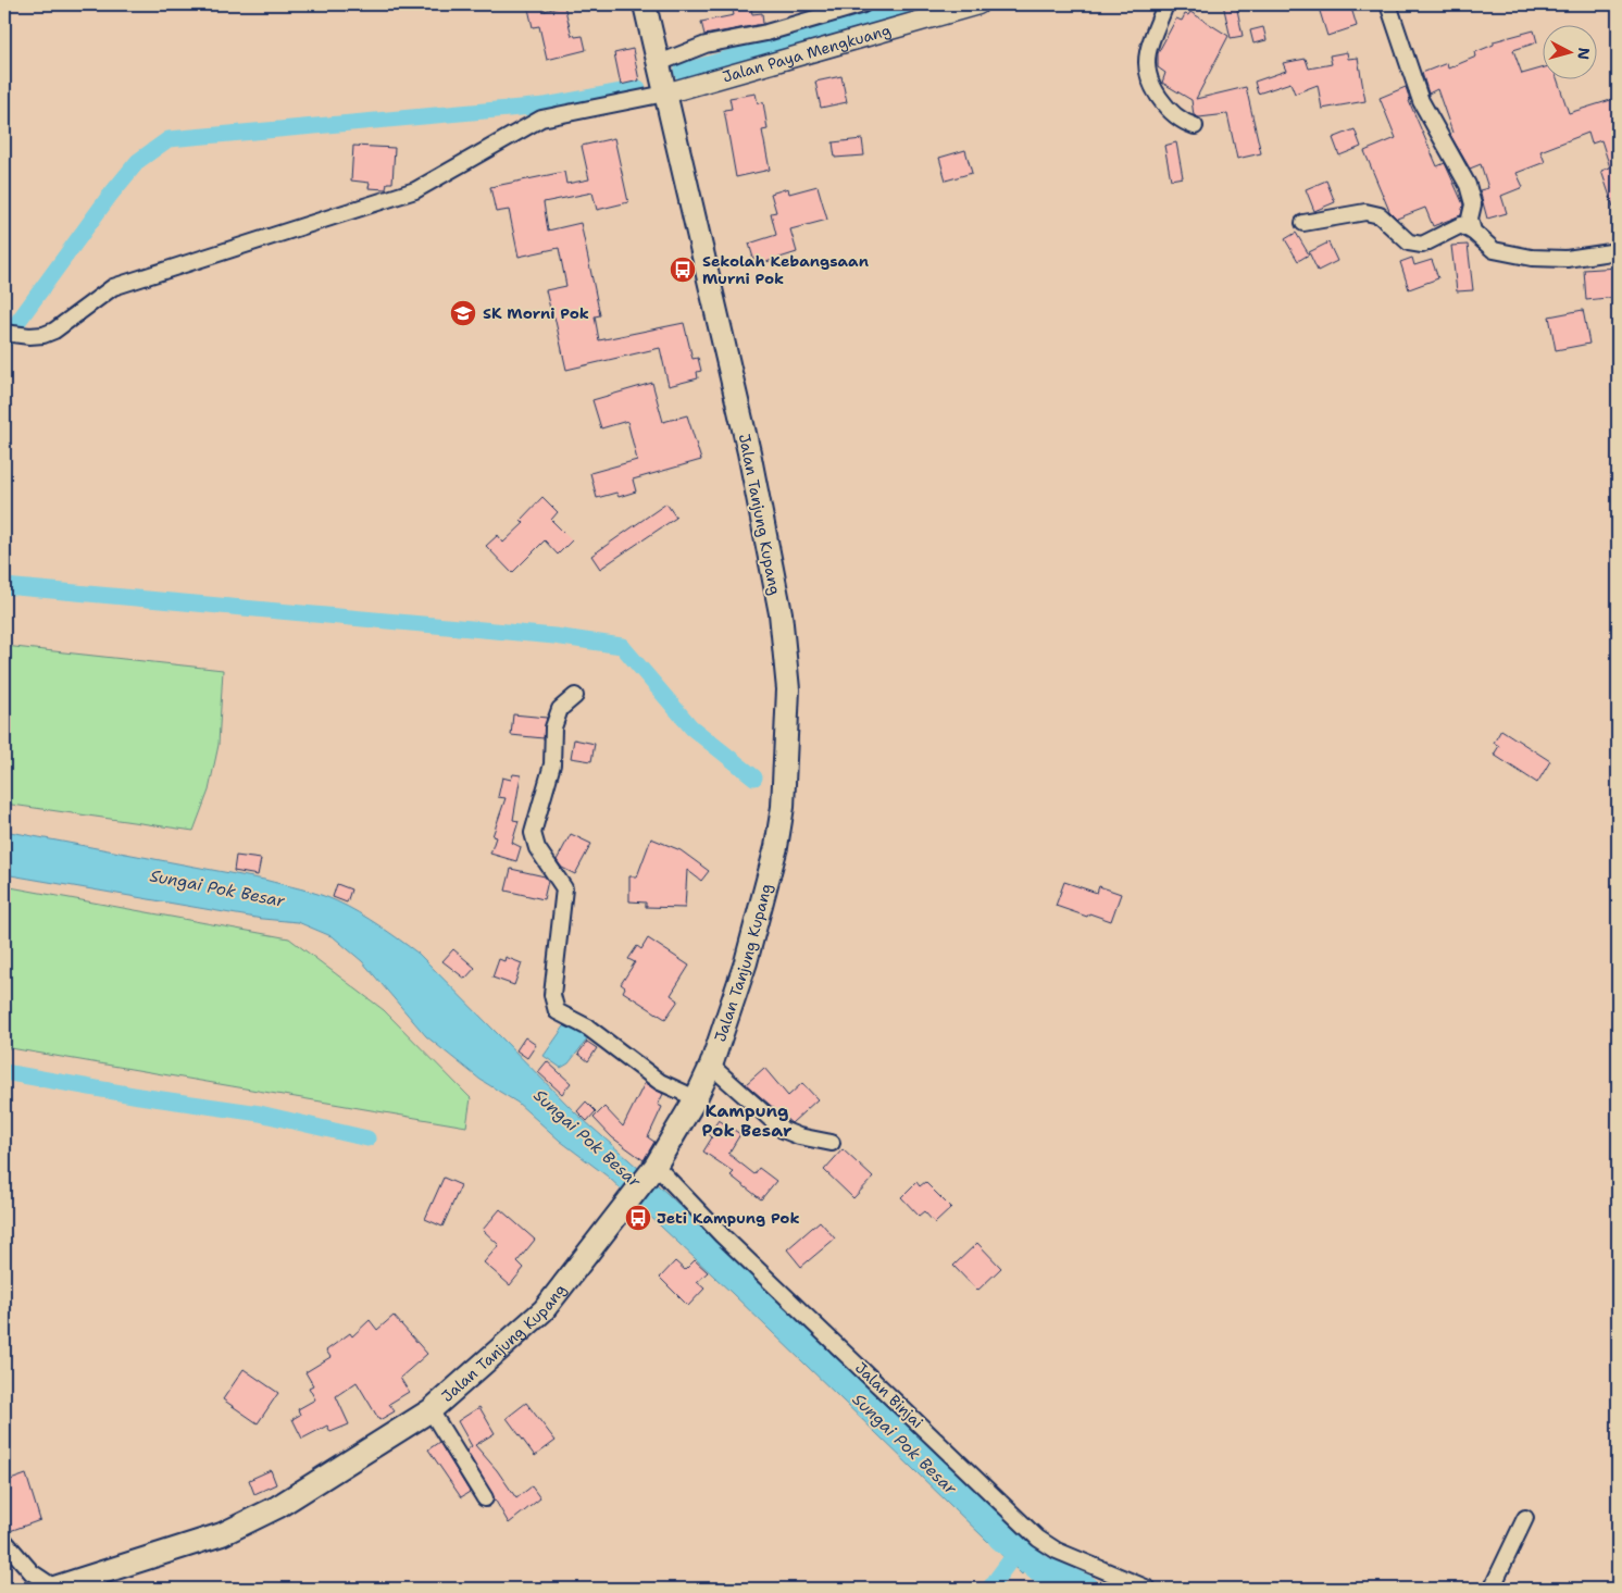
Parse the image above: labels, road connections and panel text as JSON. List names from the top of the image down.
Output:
{
  "streets": {
    "main road": ["Jalan Tanjung Kupang"],
    "street": ["Jalan Paya Mengkuang", "Jalan Binjai"]
  },
  "crossings": [
    ["Jalan Paya Mengkuang", "Jalan Tanjung Kupang"],
    ["Jalan Tanjung Kupang", "Jalan Binjai"]
  ],
  "districts": ["Kampung Pok Besar"],
  "water": ["Sungai Pok Besar"],
  "places": {
    "bus stop": ["Sekolah Kebangsaan Murni Pok", "Jeti Kampung Pok"],
    "school or university": ["SK Morni Pok"]
  },
  "north": "right"
}
